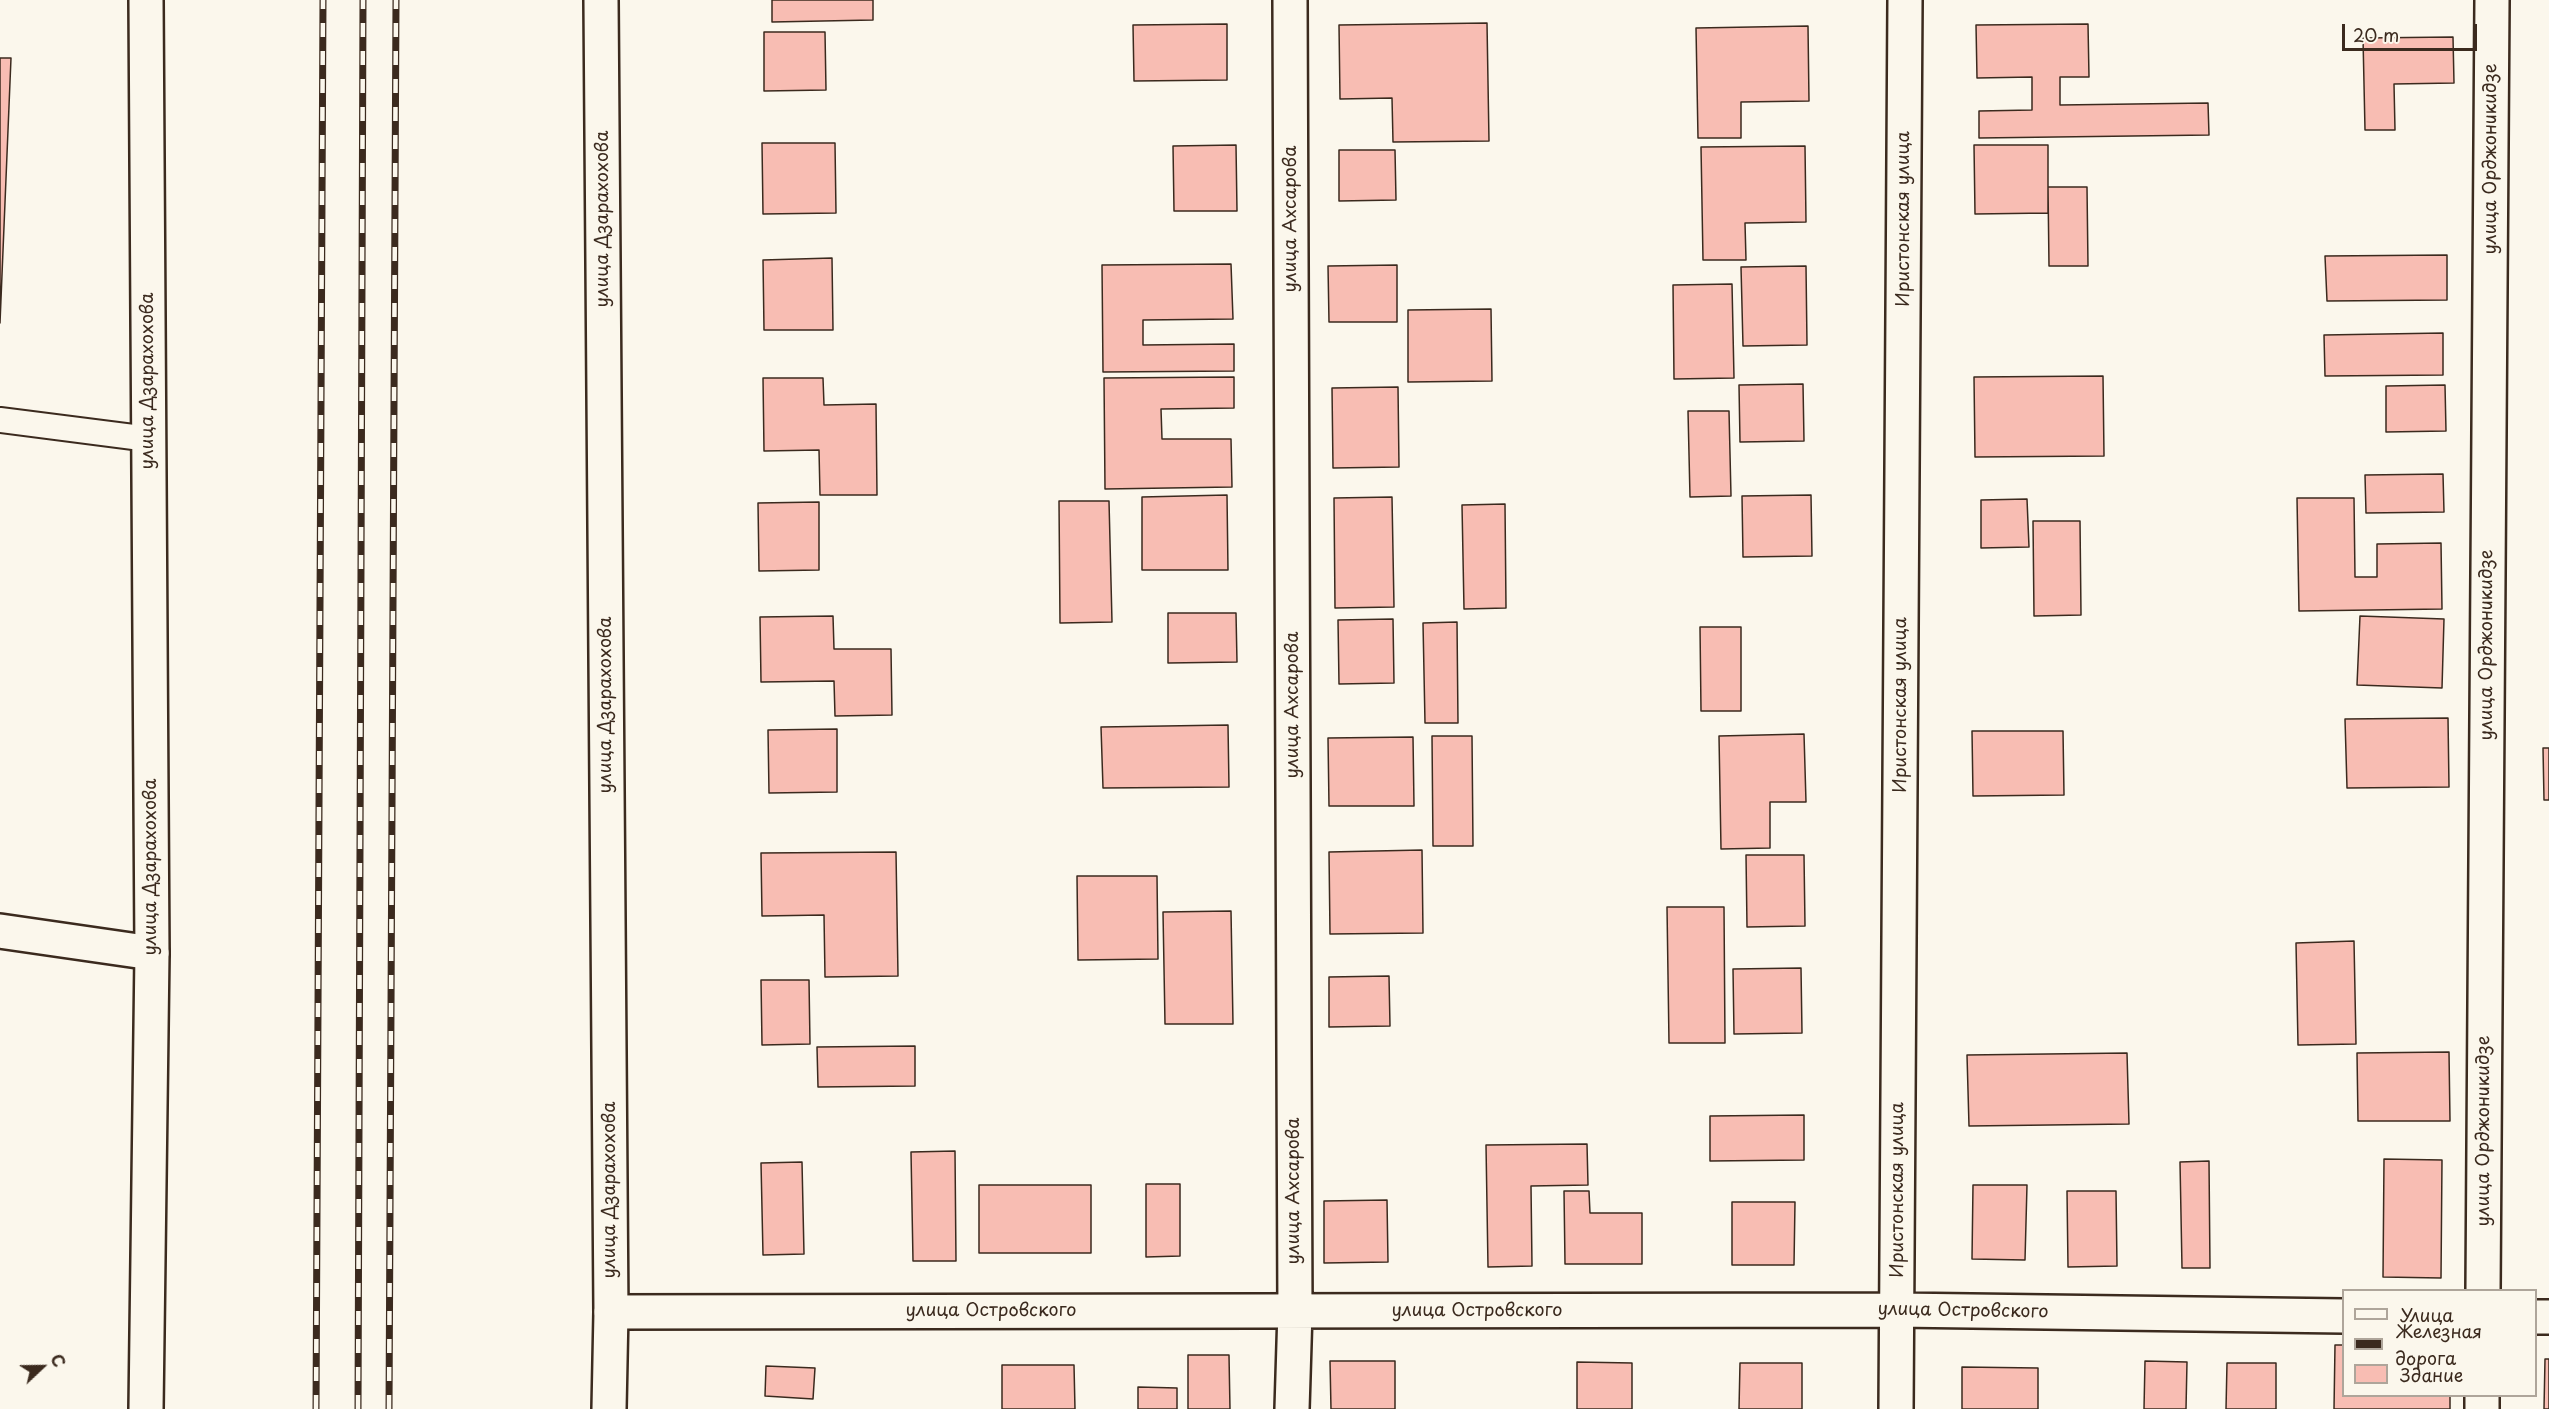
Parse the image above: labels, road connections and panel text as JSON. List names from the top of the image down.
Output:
{
  "streets": {
    "street": [
      "улица Орджоникидзе",
      "улица Дзарахохова",
      "улица Ахсарова",
      "Иристонская улица",
      "улица Островского"
    ]
  },
  "crossings": [
    ["улица Дзарахохова", "улица Островского"],
    ["улица Ахсарова", "улица Островского"],
    ["Иристонская улица", "улица Островского"]
  ],
  "legend": ["Улица", "Железная дорога", "Здание"],
  "scale_bar": "20 m",
  "north": "right"
}
